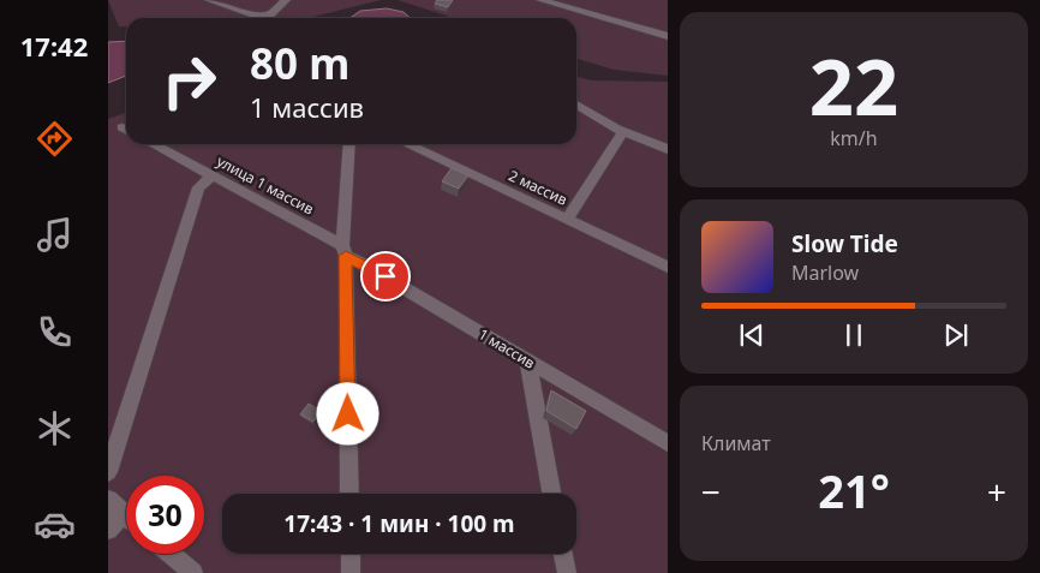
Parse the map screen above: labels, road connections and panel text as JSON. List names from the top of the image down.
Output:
{
  "streets": {
    "street": ["улица 1 массив", "2 массив", "1 массив"]
  },
  "crossings": [
    ["улица 1 массив", "1 массив"]
  ],
  "page": {
    "tabs": "17:42",
    "tile": [
      ["22", "km/h"],
      "Климат"
    ],
    "turn": ["80 m", "1 массив"],
    "song": ["Slow Tide", "Marlow"],
    "heat": ["−", "21°", "+"],
    "limit": "30",
    "trip": "17:43 · 1 мин · 100 m"
  }
}
